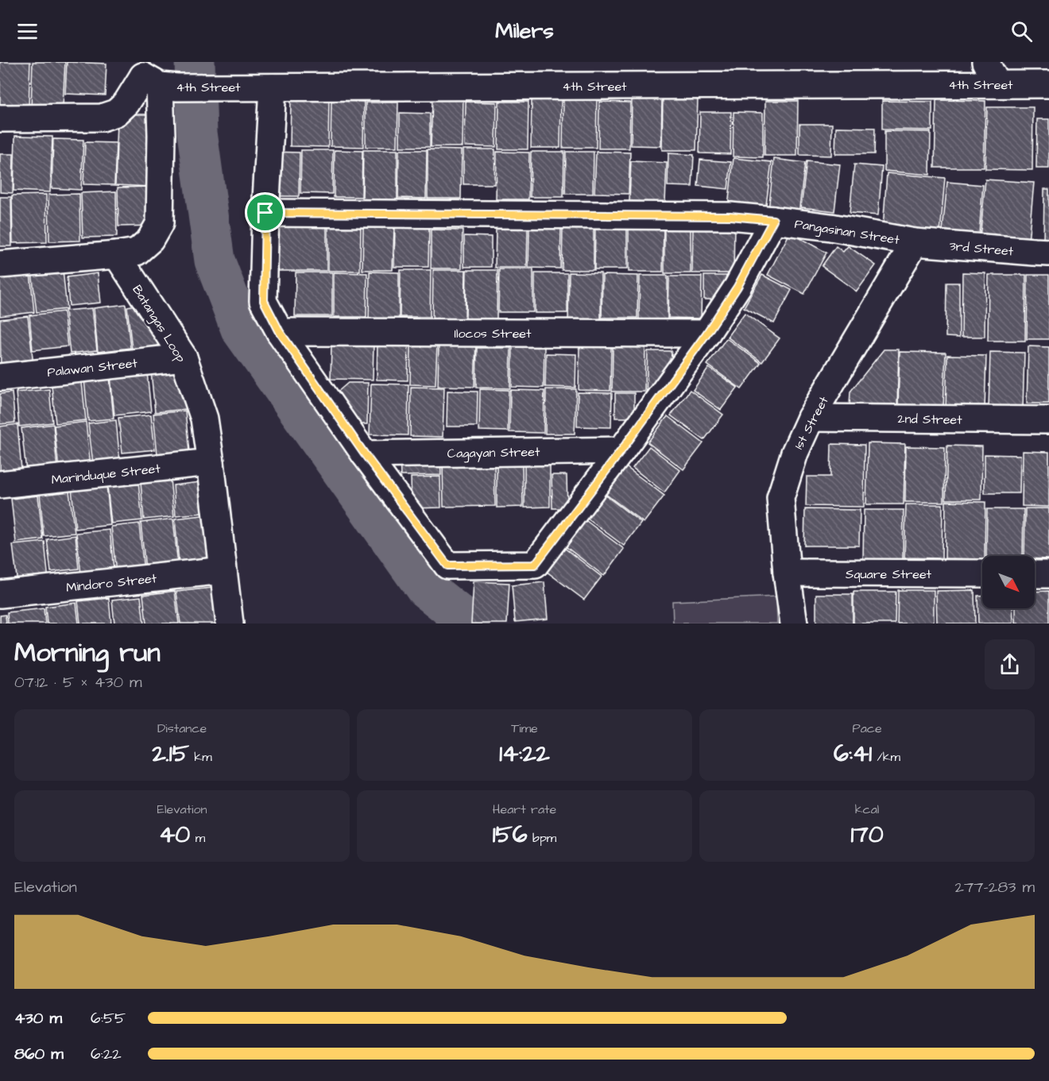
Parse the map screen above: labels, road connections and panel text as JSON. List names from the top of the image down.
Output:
{
  "streets": {
    "street": [
      "4th Street",
      "Pangasinan Street",
      "3rd Street",
      "Batangas Loop",
      "Ilocos Street",
      "Palawan Street",
      "2nd Street",
      "1st Street",
      "Cagayan Street",
      "Marinduque Street",
      "Square Street",
      "Mindoro Street"
    ]
  },
  "crossings": [
    ["Pangasinan Street", "3rd Street"],
    ["Pangasinan Street", "1st Street"],
    ["3rd Street", "1st Street"],
    ["Batangas Loop", "Palawan Street"],
    ["Batangas Loop", "Marinduque Street"],
    ["Batangas Loop", "Mindoro Street"],
    ["2nd Street", "1st Street"],
    ["1st Street", "Square Street"]
  ],
  "north": "bottom right",
  "page": {
    "header": "Milers",
    "heading": ["Morning run", "07:12 · 5 × 430 m"],
    "stats": [
      ["Distance", "2.15 km"],
      ["Time", "14:22"],
      ["Pace", "6:41 /km"],
      ["Elevation", "40 m"],
      ["Heart rate", "156 bpm"],
      ["kcal", "170"]
    ],
    "chart": ["Elevation", "277–283 m"],
    "list": [
      {
        "name": "430 m",
        "note": "6:55"
      },
      {
        "name": "860 m",
        "note": "6:22"
      }
    ]
  }
}
